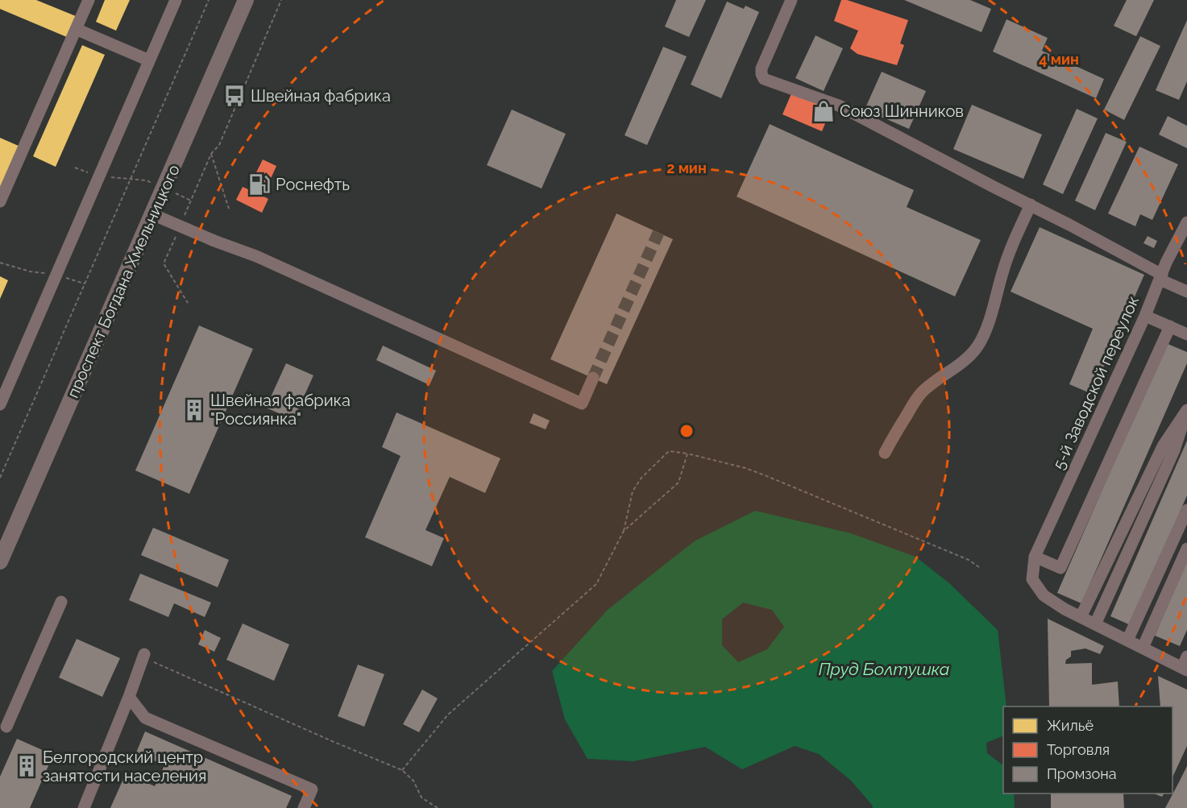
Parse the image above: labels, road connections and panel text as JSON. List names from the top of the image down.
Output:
{
  "streets": {
    "main road": ["проспект Богдана Хмельницкого"],
    "street": ["5-й Заводской переулок"]
  },
  "water": ["Пруд Болтушка"],
  "places": {
    "bus stop": ["Швейная фабрика"],
    "shop": ["Союз Шинников"],
    "fuel station": ["Роснефть"],
    "building": ["Швейная фабрика \"Россиянка\"", "Белгородский центр занятости населения"]
  },
  "legend": ["Жильё", "Торговля", "Промзона"],
  "rings": ["4 мин", "2 мин"]
}
